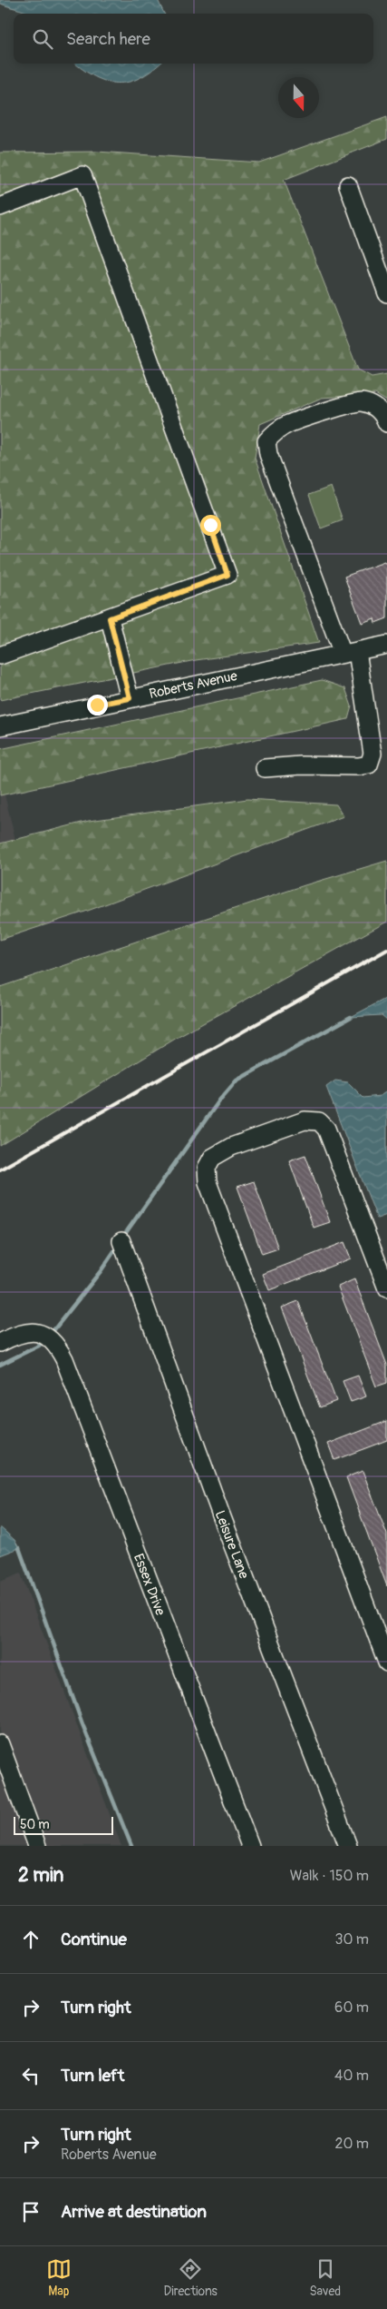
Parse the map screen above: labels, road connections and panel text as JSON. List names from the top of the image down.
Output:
{
  "streets": {
    "street": ["Roberts Avenue", "Leisure Lane", "Essex Drive"]
  },
  "scale_bar": "50 m",
  "north": "bottom",
  "page": {
    "search": "Search here",
    "scale": "50 m",
    "heading": ["2 min", "Walk · 150 m"],
    "list": [
      ["Continue", "30 m"],
      ["Turn right", "60 m"],
      ["Turn left", "40 m"],
      ["Turn right", "Roberts Avenue", "20 m"],
      "Arrive at destination"
    ],
    "nav": ["Map", "Directions", "Saved"]
  }
}
